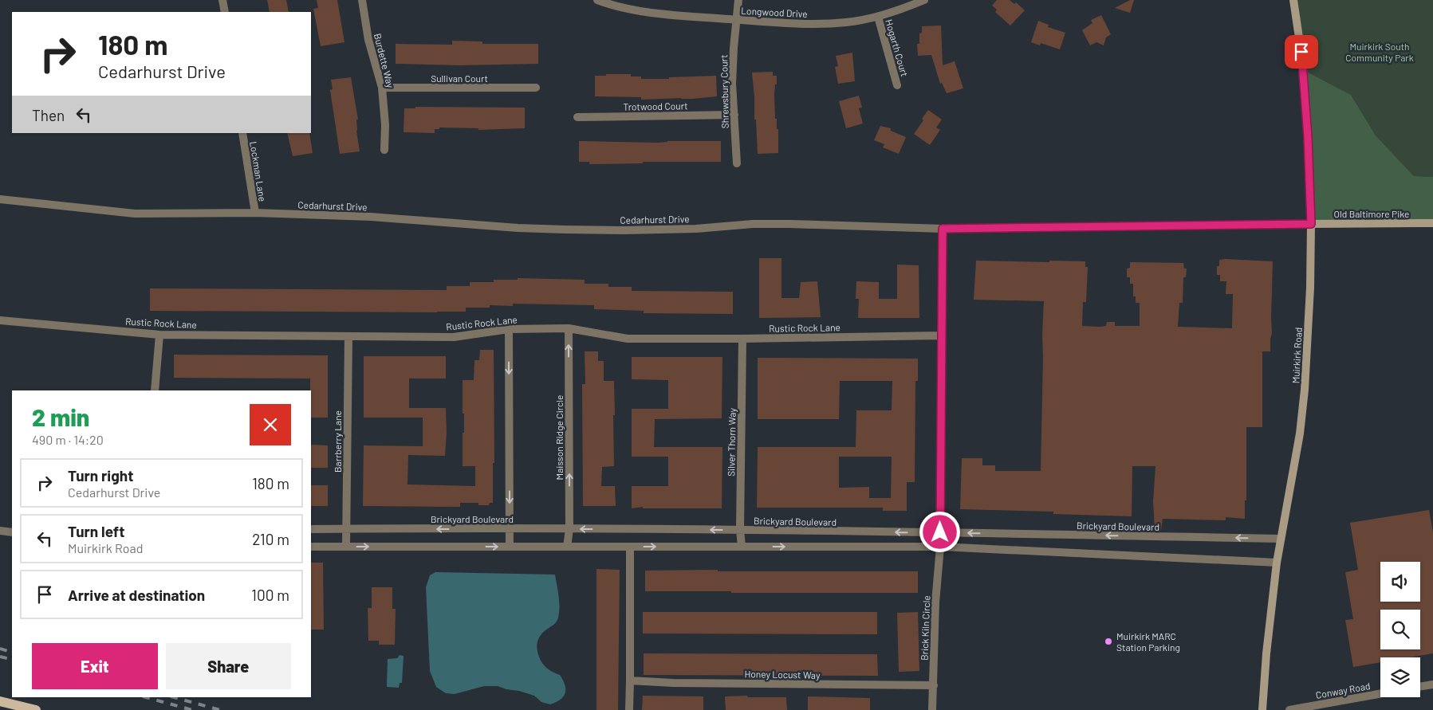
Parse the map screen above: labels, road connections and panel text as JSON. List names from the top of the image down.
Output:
{
  "streets": {
    "main road": ["Old Baltimore Pike", "Muirkirk Road"],
    "street": [
      "Longwood Drive",
      "Hogarth Court",
      "Burdette Way",
      "Sullivan Court",
      "Shrewsbury Court",
      "Trotwood Court",
      "Lockman Lane",
      "Cedarhurst Drive",
      "Rustic Rock Lane",
      "Maisson Ridge Circle",
      "Barrberry Lane",
      "Silver Thorn Way",
      "Brickyard Boulevard",
      "Brick Kiln Circle",
      "Honey Locust Way",
      "Conway Road"
    ]
  },
  "crossings": [
    ["Longwood Drive", "Hogarth Court"],
    ["Longwood Drive", "Shrewsbury Court"],
    ["Burdette Way", "Sullivan Court"],
    ["Shrewsbury Court", "Trotwood Court"],
    ["Lockman Lane", "Cedarhurst Drive"],
    ["Cedarhurst Drive", "Old Baltimore Pike"],
    ["Cedarhurst Drive", "Muirkirk Road"],
    ["Cedarhurst Drive", "Brick Kiln Circle"],
    ["Old Baltimore Pike", "Muirkirk Road"],
    ["Rustic Rock Lane", "Maisson Ridge Circle"],
    ["Rustic Rock Lane", "Barrberry Lane"],
    ["Rustic Rock Lane", "Silver Thorn Way"],
    ["Rustic Rock Lane", "Brick Kiln Circle"],
    ["Muirkirk Road", "Brickyard Boulevard"],
    ["Maisson Ridge Circle", "Brickyard Boulevard"],
    ["Barrberry Lane", "Brickyard Boulevard"],
    ["Silver Thorn Way", "Brickyard Boulevard"],
    ["Brickyard Boulevard", "Brick Kiln Circle"],
    ["Brick Kiln Circle", "Honey Locust Way"]
  ],
  "parks": ["Muirkirk South Community Park"],
  "places": ["Muirkirk MARC Station Parking"],
  "page": {
    "turn": ["180 m", "Cedarhurst Drive"],
    "then": "Then",
    "heading": ["2 min", "490 m · 14:20"],
    "list": [
      {
        "name": "Turn right",
        "note": "Cedarhurst Drive",
        "value": "180 m"
      },
      {
        "name": "Turn left",
        "note": "Muirkirk Road",
        "value": "210 m"
      },
      {
        "name": "Arrive at destination",
        "value": "100 m"
      }
    ],
    "buttons": ["Exit", "Share"]
  }
}
